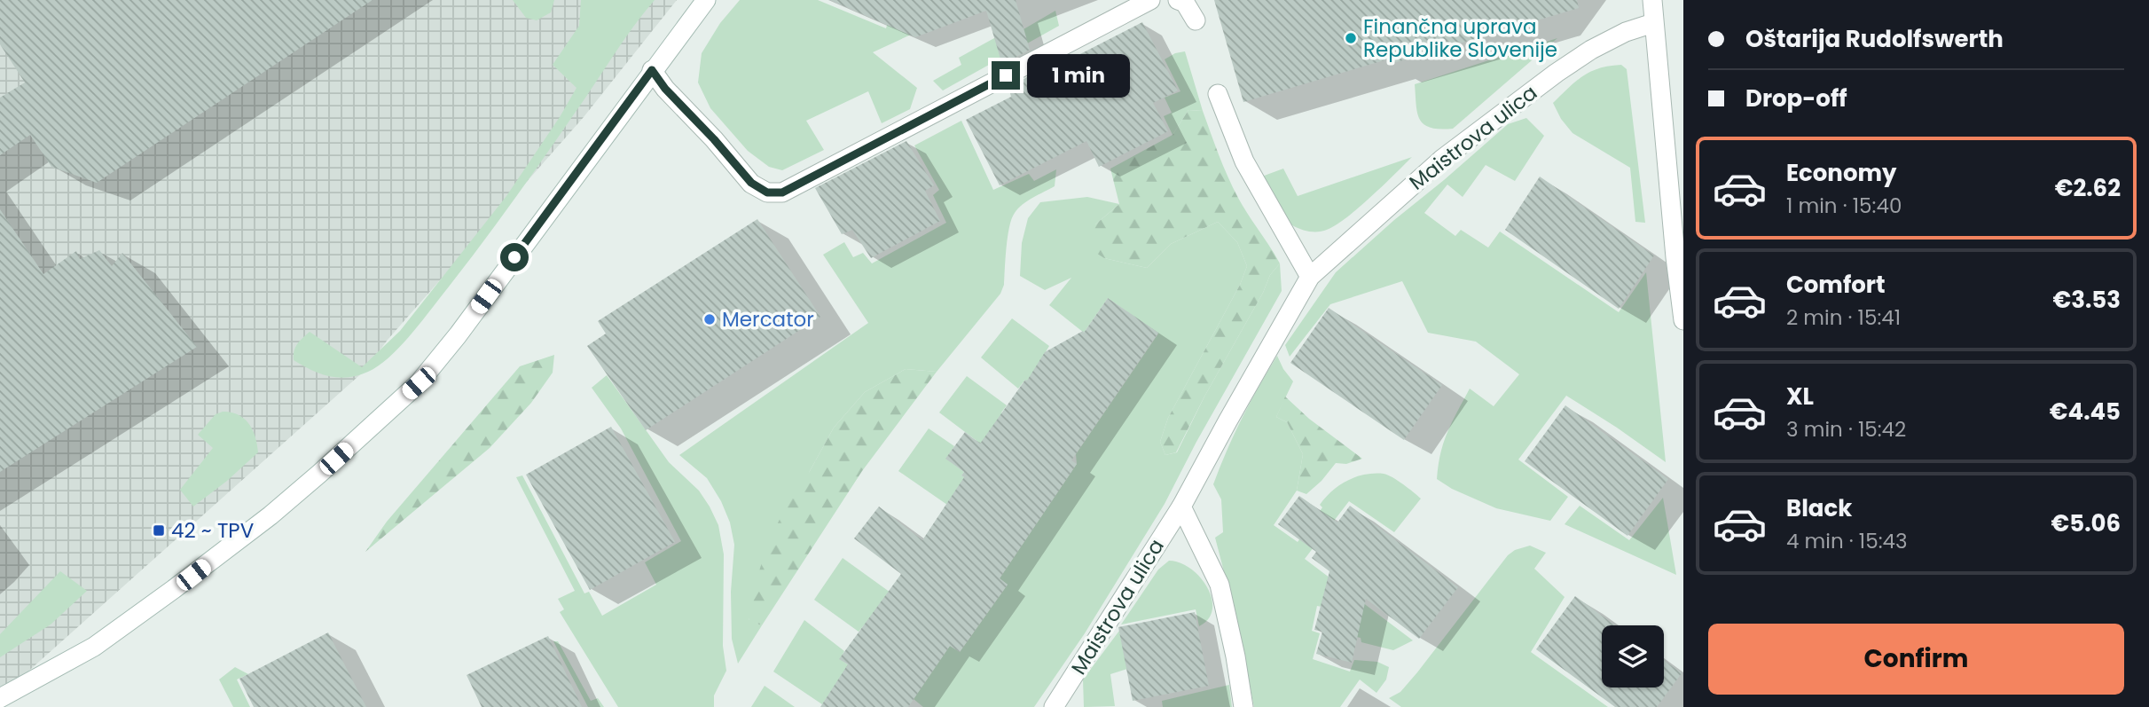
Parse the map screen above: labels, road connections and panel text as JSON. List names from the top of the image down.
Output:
{
  "streets": {
    "street": ["Maistrova ulica"]
  },
  "places": {
    "other": ["Finančna uprava Republike Slovenije", "Mercator"],
    "transit": ["42 ~ TPV"]
  },
  "page": {
    "banner": ["Oštarija Rudolfswerth", "Drop-off"],
    "bubble": "1 min",
    "list": [
      {
        "name": "Economy",
        "note": "1 min · 15:40",
        "value": "€2.62"
      },
      {
        "name": "Comfort",
        "note": "2 min · 15:41",
        "value": "€3.53"
      },
      {
        "name": "XL",
        "note": "3 min · 15:42",
        "value": "€4.45"
      },
      {
        "name": "Black",
        "note": "4 min · 15:43",
        "value": "€5.06"
      }
    ],
    "buttons": "Confirm"
  }
}
